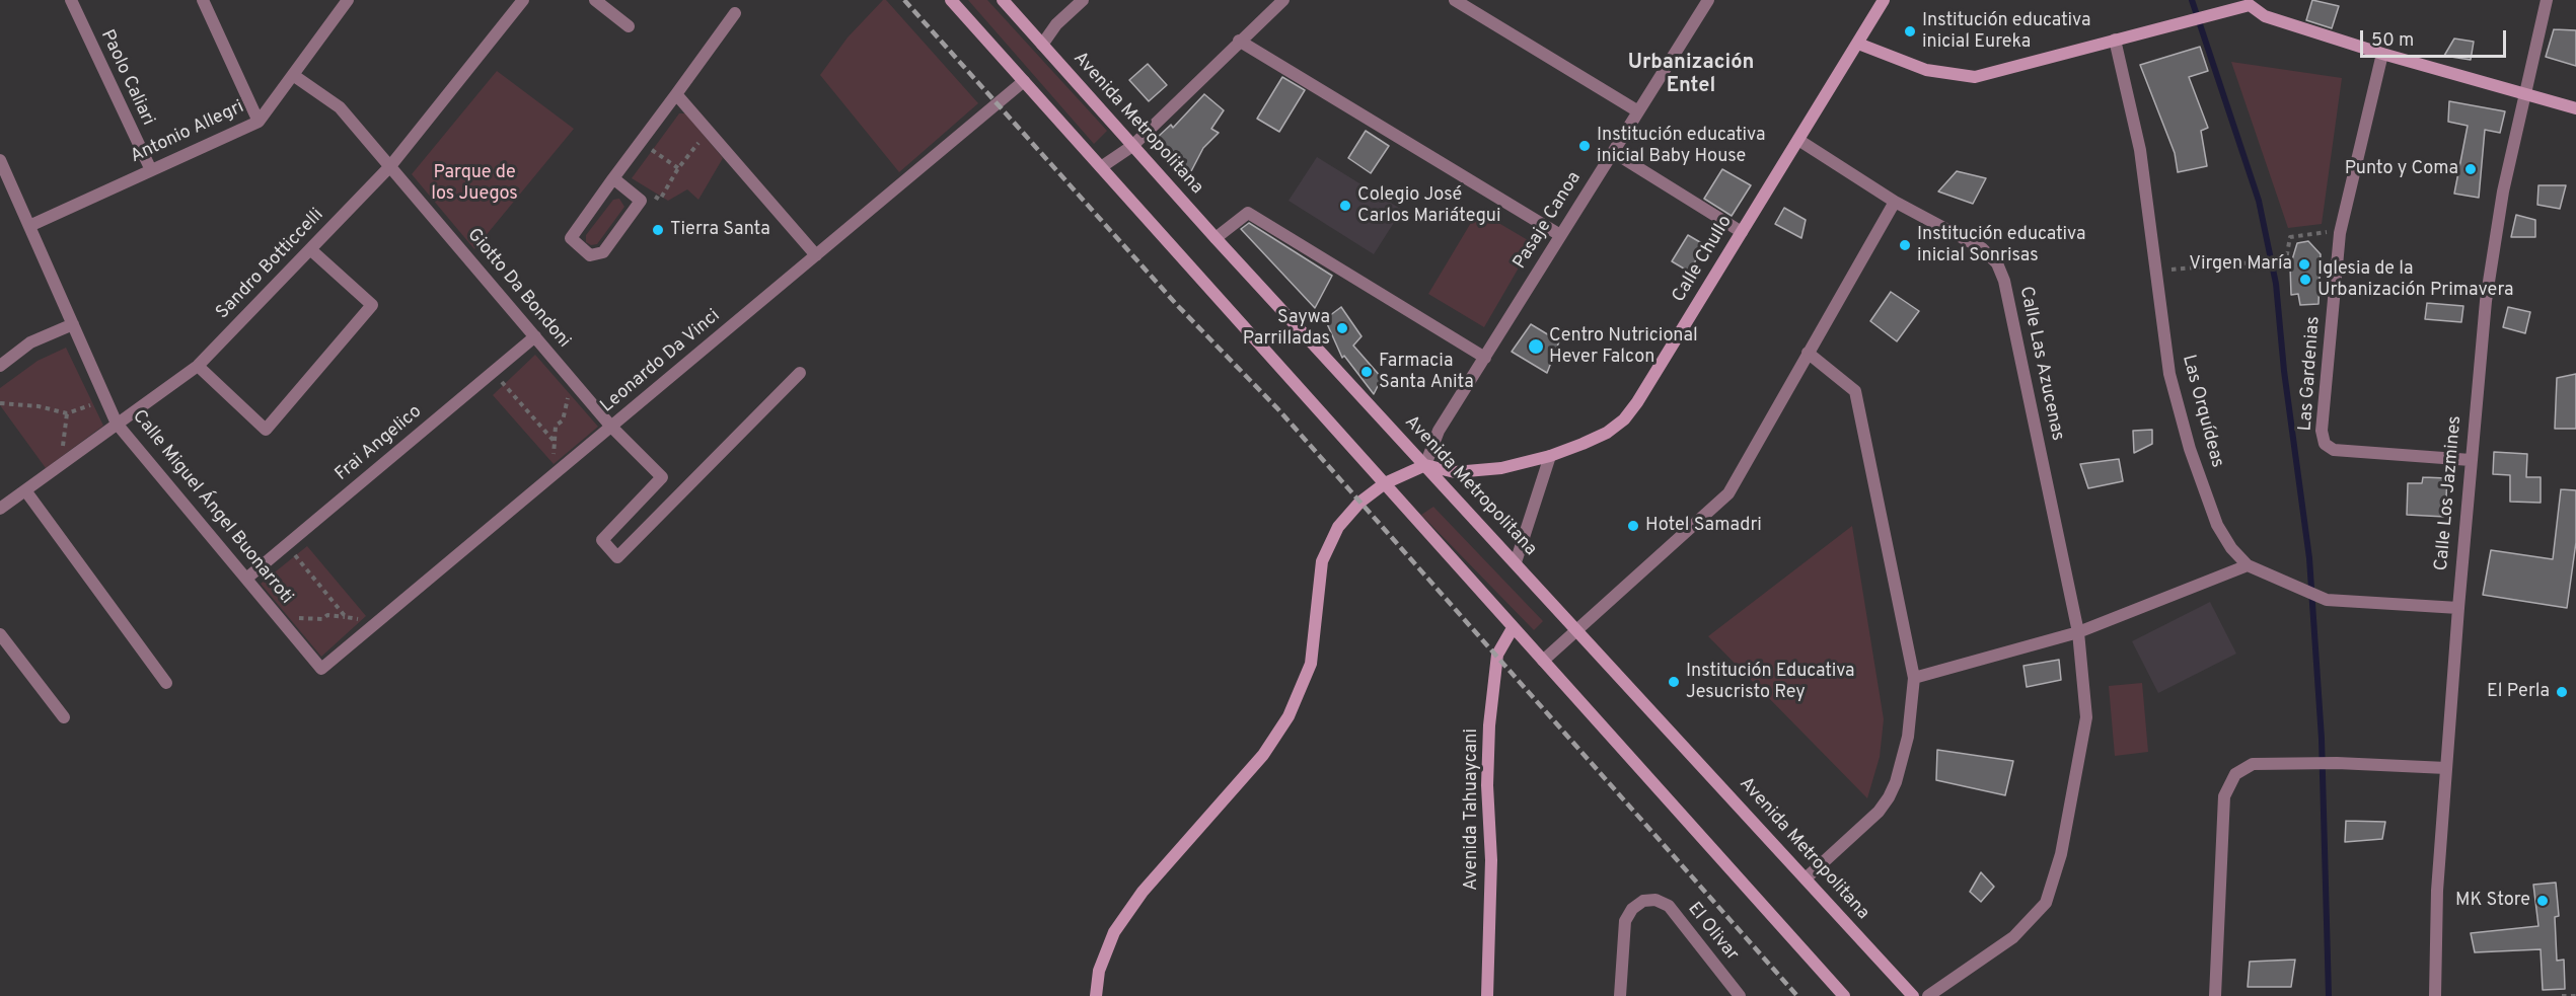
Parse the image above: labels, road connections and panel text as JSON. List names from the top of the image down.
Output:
{
  "streets": {
    "main road": ["Avenida Metropolitana", "Calle Chullo", "Avenida Tahuaycani"],
    "street": [
      "Paolo Caliari",
      "Antonio Allegri",
      "Pasaje Canoa",
      "Sandro Botticcelli",
      "Giotto Da Bondoni",
      "Leonardo Da Vinci",
      "Calle Las Azucenas",
      "Las Gardenias",
      "Las Orquídeas",
      "Frai Angelico",
      "Calle Los Jazmines",
      "Calle Miguel Ángel Buonarroti",
      "El Olivar"
    ]
  },
  "crossings": [
    ["Paolo Caliari", "Antonio Allegri"],
    ["Avenida Metropolitana", "Pasaje Canoa"],
    ["Avenida Metropolitana", "Calle Chullo"],
    ["Antonio Allegri", "Giotto Da Bondoni"],
    ["Antonio Allegri", "Calle Miguel Ángel Buonarroti"],
    ["Pasaje Canoa", "Calle Chullo"],
    ["Calle Chullo", "Calle Las Azucenas"],
    ["Sandro Botticcelli", "Giotto Da Bondoni"],
    ["Sandro Botticcelli", "Calle Miguel Ángel Buonarroti"],
    ["Giotto Da Bondoni", "Leonardo Da Vinci"],
    ["Giotto Da Bondoni", "Frai Angelico"],
    ["Leonardo Da Vinci", "Calle Miguel Ángel Buonarroti"],
    ["Las Gardenias", "Calle Los Jazmines"],
    ["Las Orquídeas", "Calle Los Jazmines"],
    ["Frai Angelico", "Calle Miguel Ángel Buonarroti"]
  ],
  "districts": ["Urbanización Entel"],
  "parks": ["Parque de los Juegos"],
  "places": [
    "Institución educativa inicial Eureka",
    "Institución educativa inicial Baby House",
    "Punto y Coma",
    "Colegio José Carlos Mariátegui",
    "Tierra Santa",
    "Institución educativa inicial Sonrisas",
    "Virgen María",
    "Iglesia de la Urbanización Primavera",
    "Saywa Parrilladas",
    "Centro Nutricional Hever Falcon",
    "Farmacia Santa Anita",
    "Hotel Samadri",
    "Institución Educativa Jesucristo Rey",
    "El Perla",
    "MK Store"
  ],
  "scale_bar": "50 m"
}
